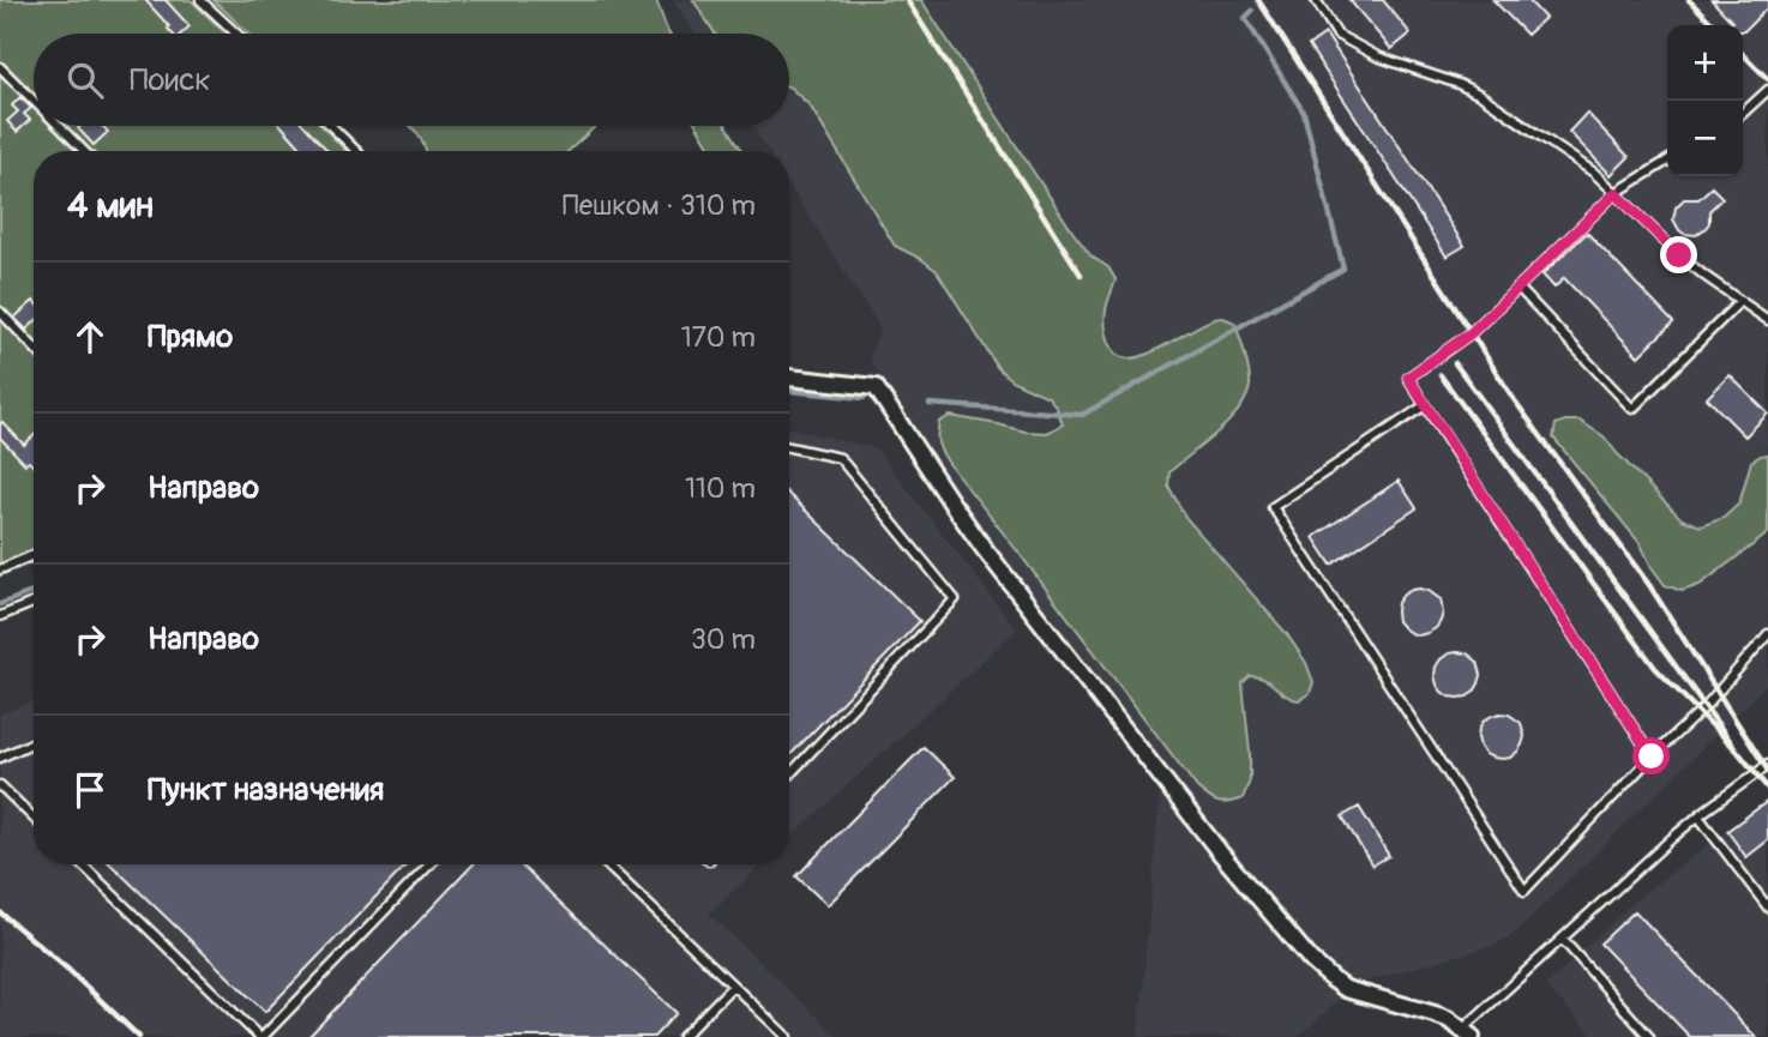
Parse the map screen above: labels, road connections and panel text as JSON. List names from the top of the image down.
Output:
{
  "page": {
    "map_buttons": ["+", "−"],
    "search": "Поиск",
    "heading": ["4 мин", "Пешком · 310 m"],
    "list": [
      ["Прямо", "170 m"],
      ["Направо", "110 m"],
      ["Направо", "30 m"],
      "Пункт назначения"
    ]
  }
}
